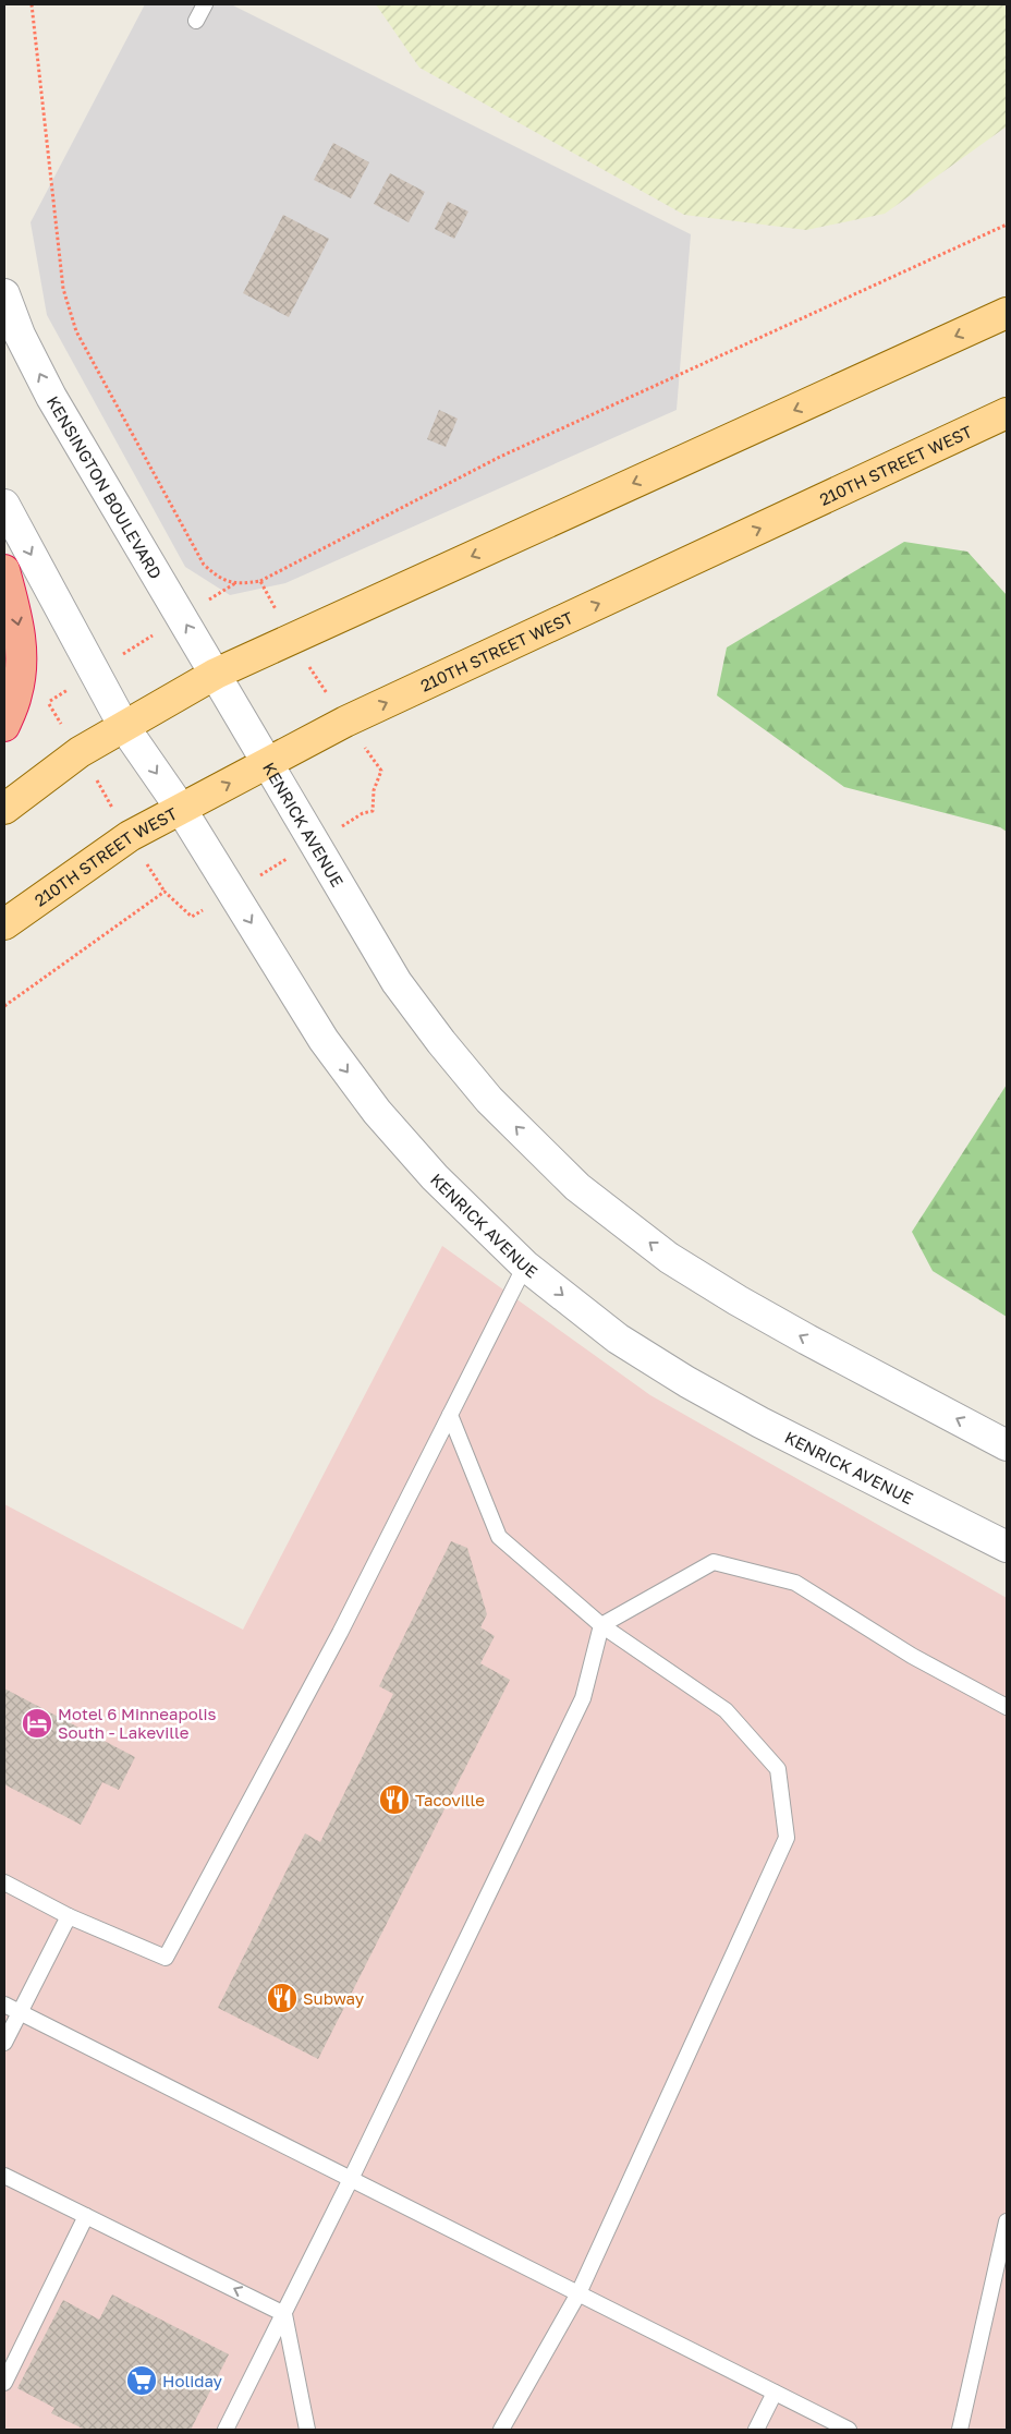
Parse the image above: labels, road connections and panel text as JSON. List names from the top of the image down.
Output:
{
  "streets": {
    "main road": ["210TH STREET WEST"],
    "street": ["KENSINGTON BOULEVARD", "KENRICK AVENUE"]
  },
  "crossings": [
    ["210TH STREET WEST", "KENRICK AVENUE"],
    ["KENSINGTON BOULEVARD", "KENRICK AVENUE"]
  ],
  "places": {
    "hotel": ["Motel 6 Minneapolis South - Lakeville"],
    "restaurant": ["Tacoville", "Subway"],
    "supermarket": ["Holiday"]
  }
}
